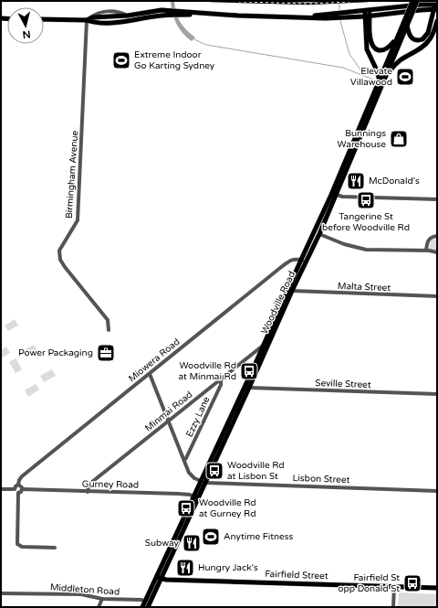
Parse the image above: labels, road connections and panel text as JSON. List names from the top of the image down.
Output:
{
  "streets": {
    "main road": ["Woodville Road", "Fairfield Street"],
    "street": [
      "Birmingham Avenue",
      "Malta Street",
      "Miowera Road",
      "Seville Street",
      "Minmai Road",
      "Ezzy Lane",
      "Lisbon Street",
      "Gurney Road",
      "Middleton Road"
    ]
  },
  "crossings": [
    ["Malta Street", "Woodville Road"],
    ["Woodville Road", "Miowera Road"],
    ["Woodville Road", "Seville Street"],
    ["Woodville Road", "Minmai Road"],
    ["Woodville Road", "Lisbon Street"],
    ["Woodville Road", "Gurney Road"],
    ["Woodville Road", "Fairfield Street"],
    ["Woodville Road", "Middleton Road"],
    ["Miowera Road", "Gurney Road"],
    ["Minmai Road", "Ezzy Lane"],
    ["Minmai Road", "Gurney Road"]
  ],
  "places": {
    "sports": ["Extreme Indoor Go Karting Sydney", "Elevate Villawood", "Anytime Fitness"],
    "shop": ["Bunnings Warehouse"],
    "restaurant": ["McDonald's", "Subway", "Hungry Jack's"],
    "bus stop": [
      "Tangerine St before Woodville Rd",
      "Woodville Rd at Minmai Rd",
      "Woodville Rd at Lisbon St",
      "Woodville Rd at Gurney Rd",
      "Fairfield St opp Donald St"
    ],
    "office": ["Power Packaging"]
  },
  "north": "bottom"
}
